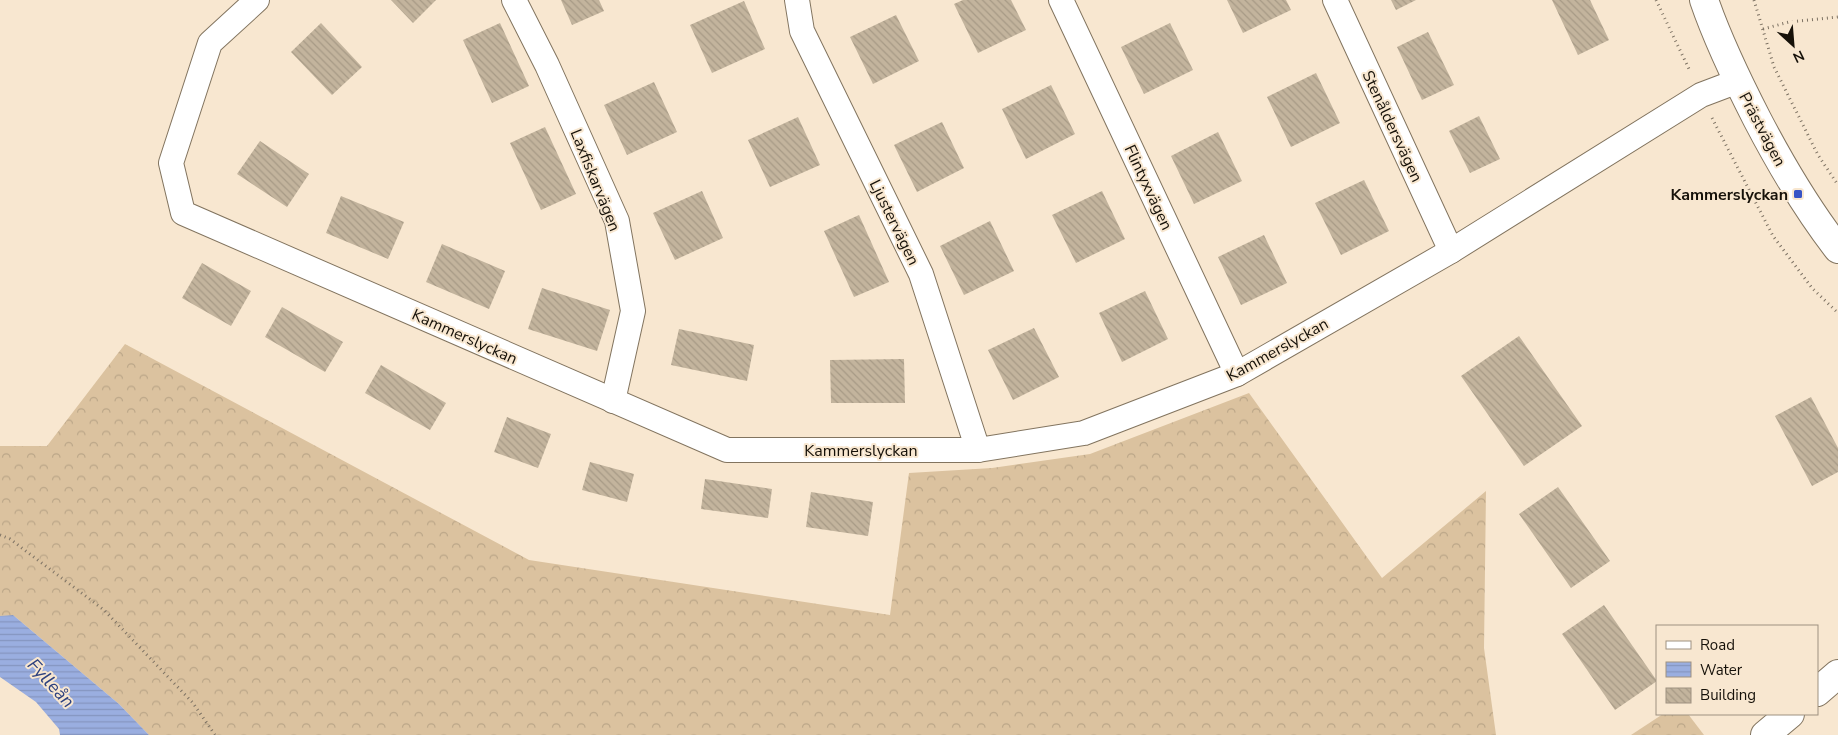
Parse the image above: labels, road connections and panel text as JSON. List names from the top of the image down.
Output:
{
  "streets": {
    "street": [
      "Stenåldersvägen",
      "Prästvägen",
      "Laxfiskarvägen",
      "Flintyxvägen",
      "Ljustervägen",
      "Kammerslyckan"
    ]
  },
  "crossings": [
    ["Stenåldersvägen", "Kammerslyckan"],
    ["Prästvägen", "Kammerslyckan"],
    ["Laxfiskarvägen", "Kammerslyckan"],
    ["Flintyxvägen", "Kammerslyckan"],
    ["Ljustervägen", "Kammerslyckan"]
  ],
  "water": ["Fylleån"],
  "places": {
    "transit": ["Kammerslyckan"]
  },
  "legend": ["Road", "Water", "Building"],
  "north": "bottom right"
}
